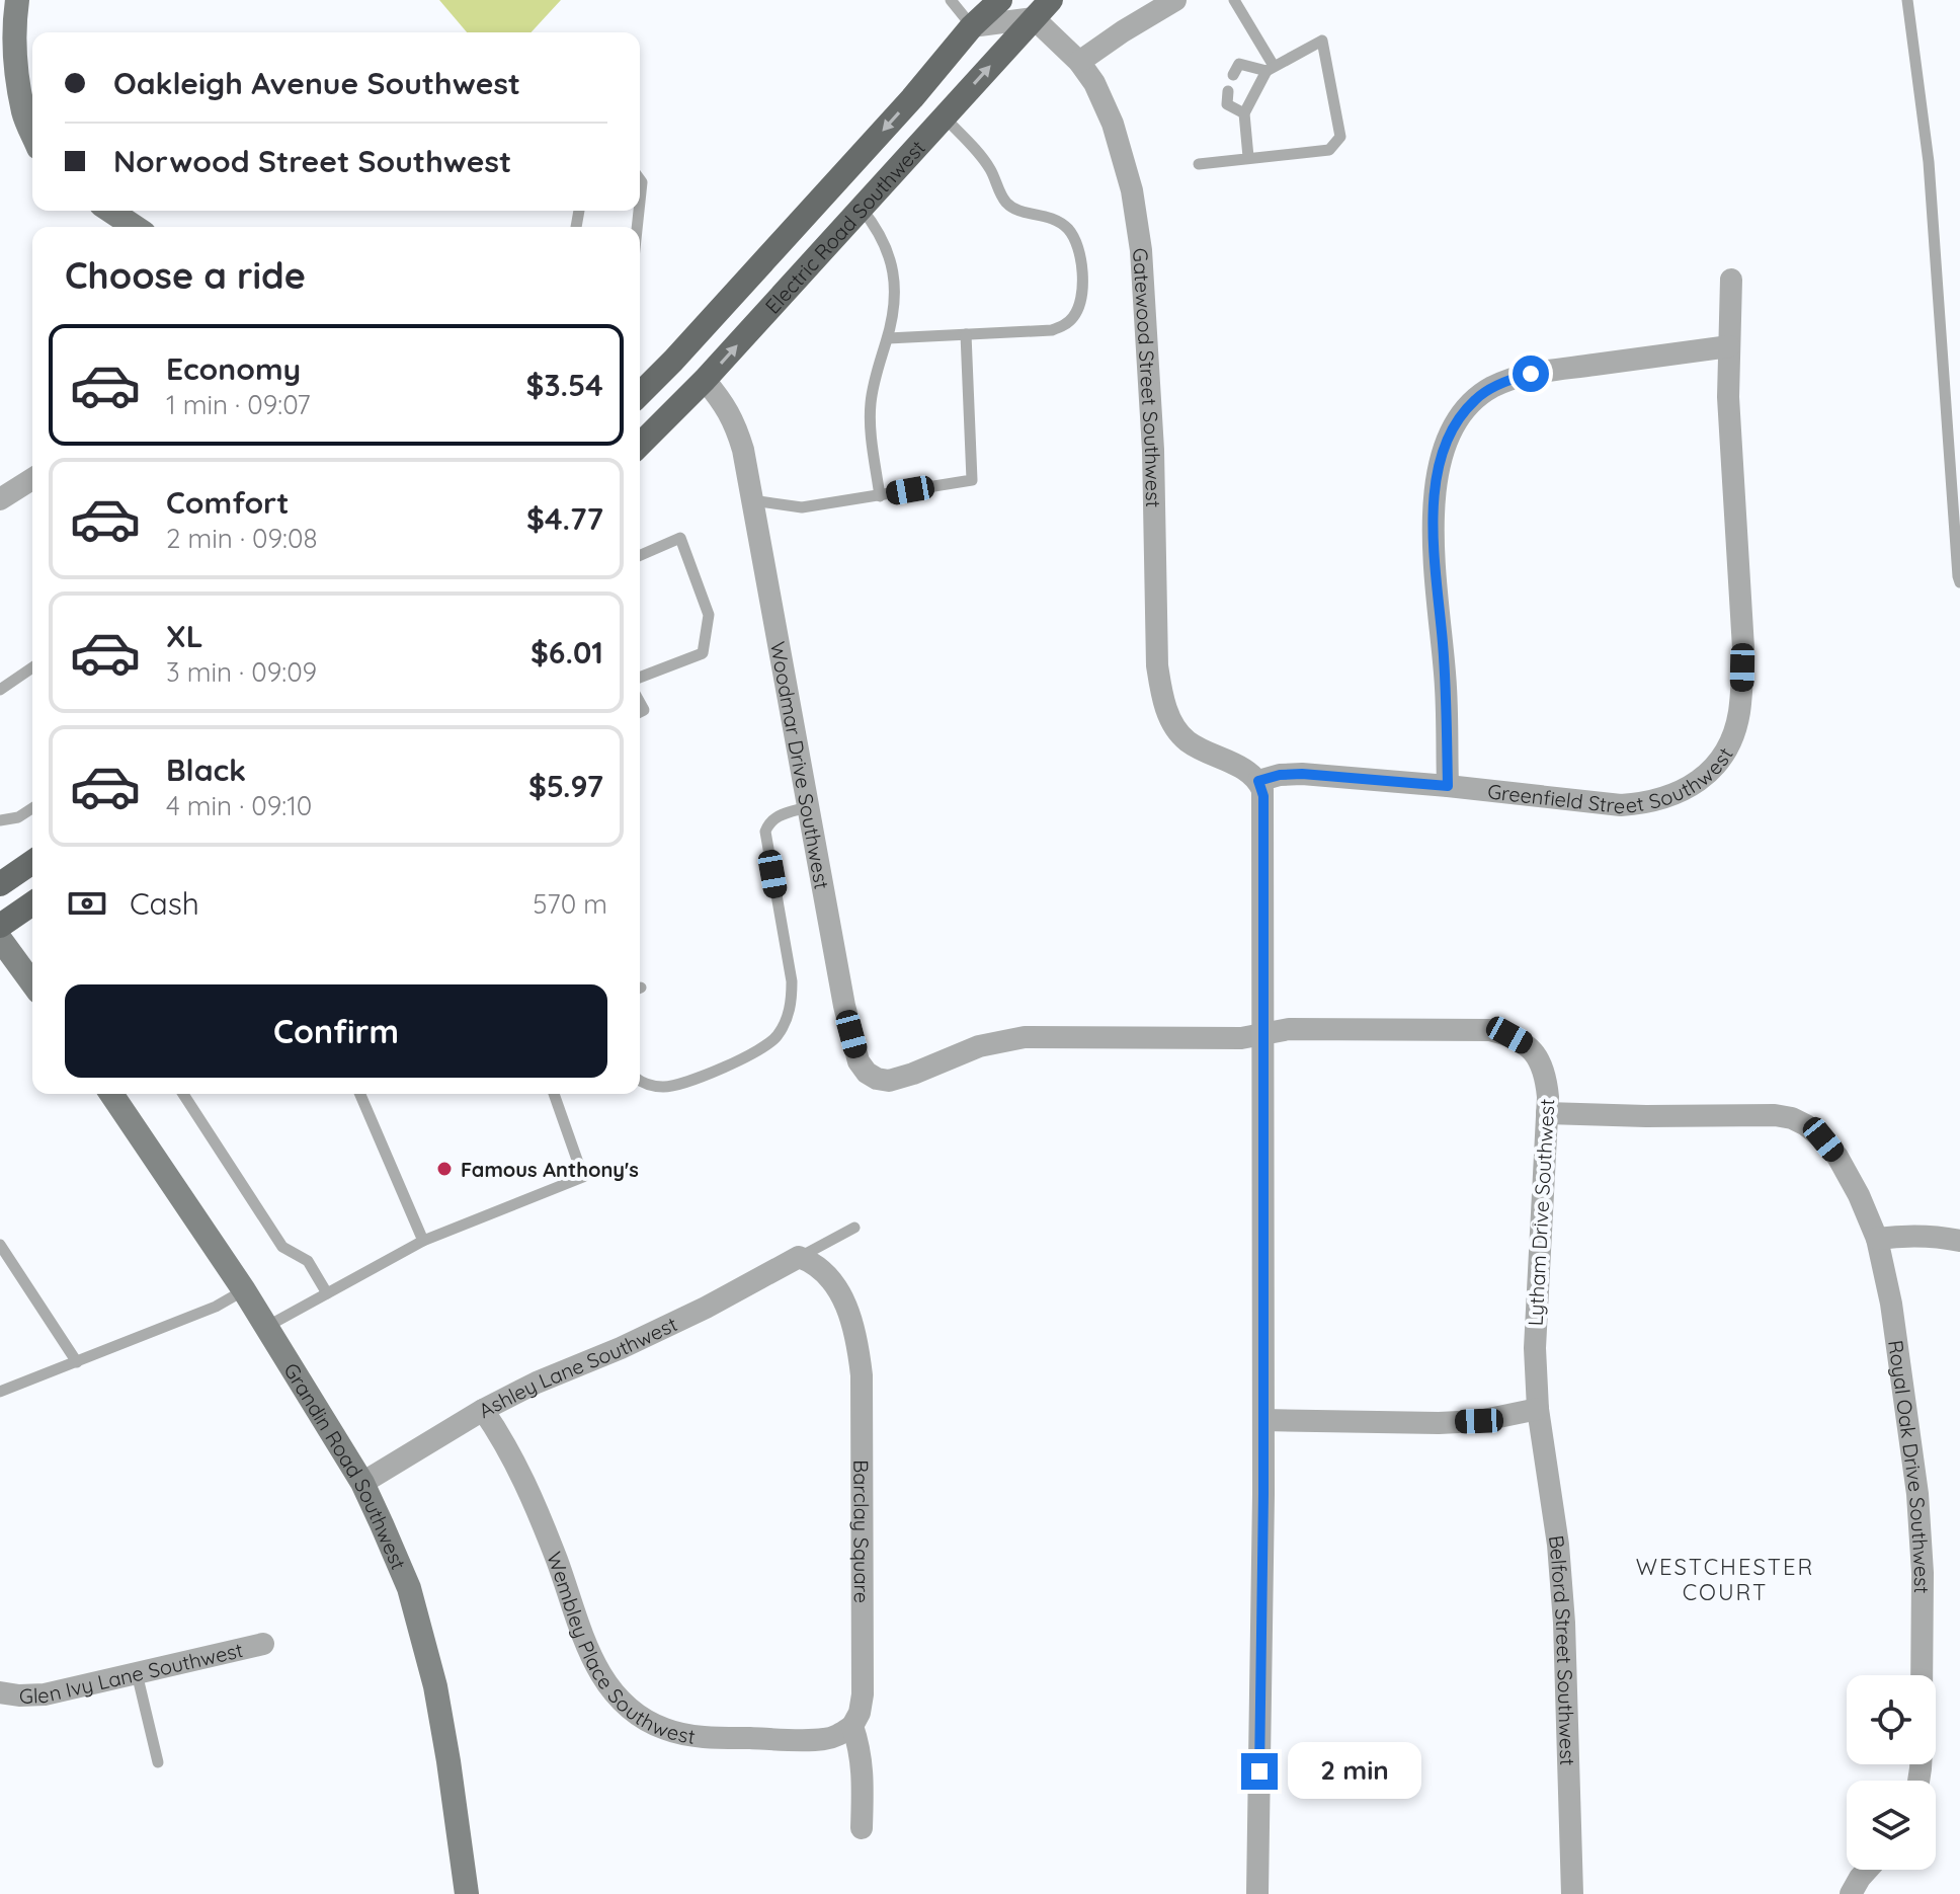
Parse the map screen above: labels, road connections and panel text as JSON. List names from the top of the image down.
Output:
{
  "streets": {
    "main road": ["Electric Road Southwest"],
    "street": [
      "Gatewood Street Southwest",
      "Woodmar Drive Southwest",
      "Greenfield Street Southwest",
      "Lytham Drive Southwest",
      "Ashley Lane Southwest",
      "Royal Oak Drive Southwest",
      "Grandin Road Southwest",
      "Barclay Square",
      "Wembley Place Southwest",
      "Belford Street Southwest",
      "Glen Ivy Lane Southwest"
    ]
  },
  "crossings": [
    ["Electric Road Southwest", "Gatewood Street Southwest"],
    ["Electric Road Southwest", "Woodmar Drive Southwest"],
    ["Gatewood Street Southwest", "Greenfield Street Southwest"],
    ["Woodmar Drive Southwest", "Lytham Drive Southwest"],
    ["Lytham Drive Southwest", "Royal Oak Drive Southwest"],
    ["Lytham Drive Southwest", "Belford Street Southwest"],
    ["Ashley Lane Southwest", "Grandin Road Southwest"],
    ["Ashley Lane Southwest", "Barclay Square"],
    ["Ashley Lane Southwest", "Wembley Place Southwest"],
    ["Barclay Square", "Wembley Place Southwest"]
  ],
  "districts": ["WESTCHESTER COURT"],
  "places": ["Famous Anthony's"],
  "page": {
    "banner": ["Oakleigh Avenue Southwest", "Norwood Street Southwest"],
    "heading": "Choose a ride",
    "list": [
      {
        "name": "Economy",
        "note": "1 min · 09:07",
        "value": "$3.54"
      },
      {
        "name": "Comfort",
        "note": "2 min · 09:08",
        "value": "$4.77"
      },
      {
        "name": "XL",
        "note": "3 min · 09:09",
        "value": "$6.01"
      },
      {
        "name": "Black",
        "note": "4 min · 09:10",
        "value": "$5.97"
      }
    ],
    "pay": ["Cash", "570 m"],
    "buttons": "Confirm",
    "bubble": "2 min"
  }
}
